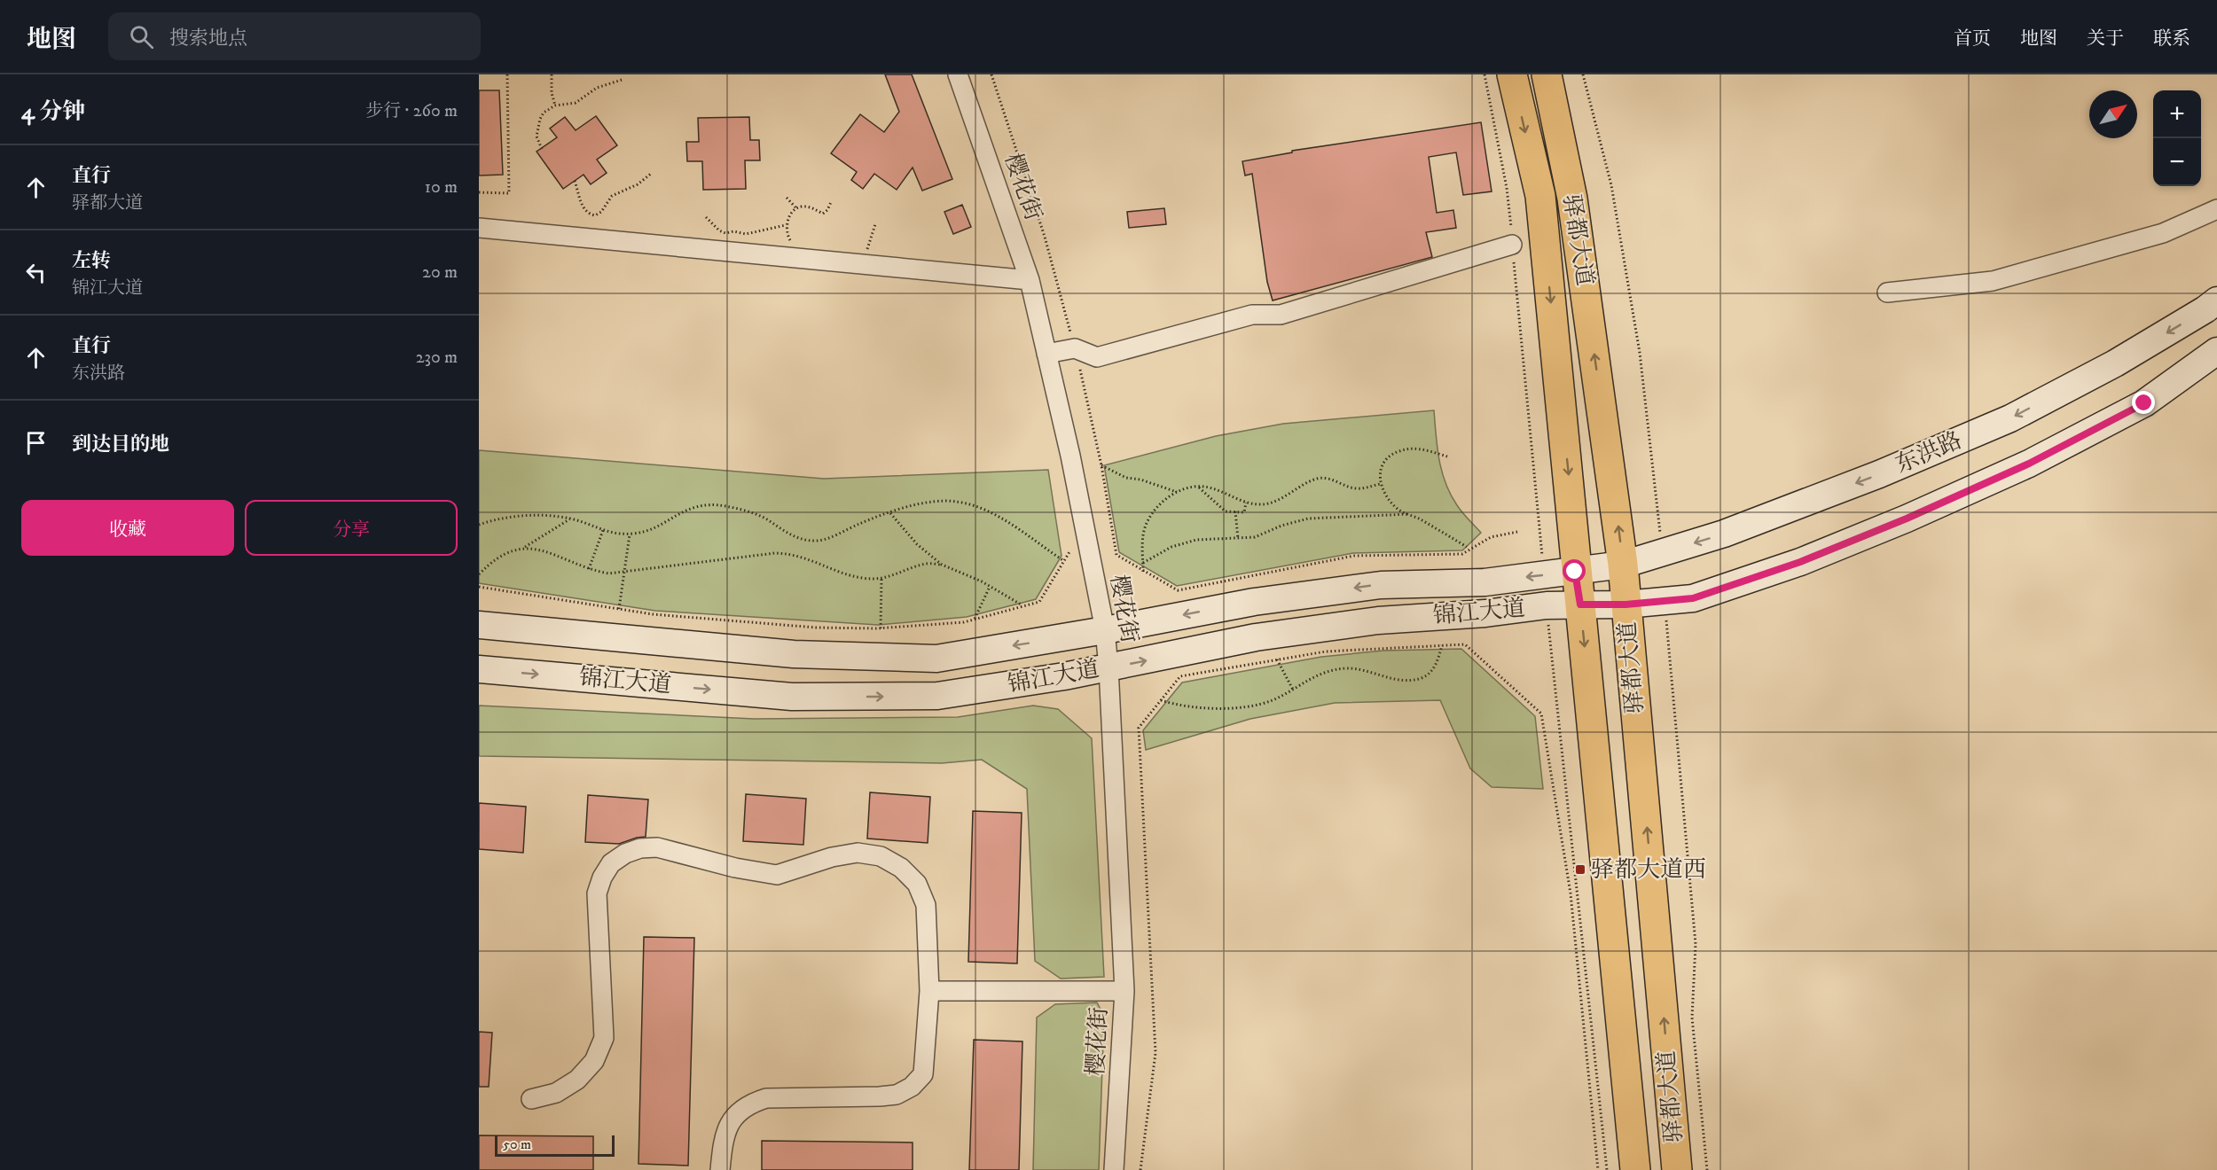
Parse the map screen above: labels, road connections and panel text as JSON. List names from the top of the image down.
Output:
{
  "streets": {
    "main road": ["驿都大道", "东洪路", "锦江大道"],
    "street": ["樱花街"]
  },
  "crossings": [
    ["樱花街", "锦江大道"],
    ["驿都大道", "东洪路"],
    ["驿都大道", "锦江大道"],
    ["东洪路", "锦江大道"]
  ],
  "places": {
    "transit": ["驿都大道西"]
  },
  "scale_bar": "50 m",
  "north": "top right",
  "page": {
    "header": "地图",
    "search": "搜索地点",
    "nav": [
      "首页",
      "地图",
      "关于",
      "联系"
    ],
    "heading": ["4 分钟", "步行 · 260 m"],
    "map_buttons": ["+", "−"],
    "list": [
      ["直行", "驿都大道", "10 m"],
      ["左转", "锦江大道", "20 m"],
      ["直行", "东洪路", "230 m"],
      "到达目的地"
    ],
    "buttons": ["收藏", "分享"],
    "scale": "50 m"
  }
}
